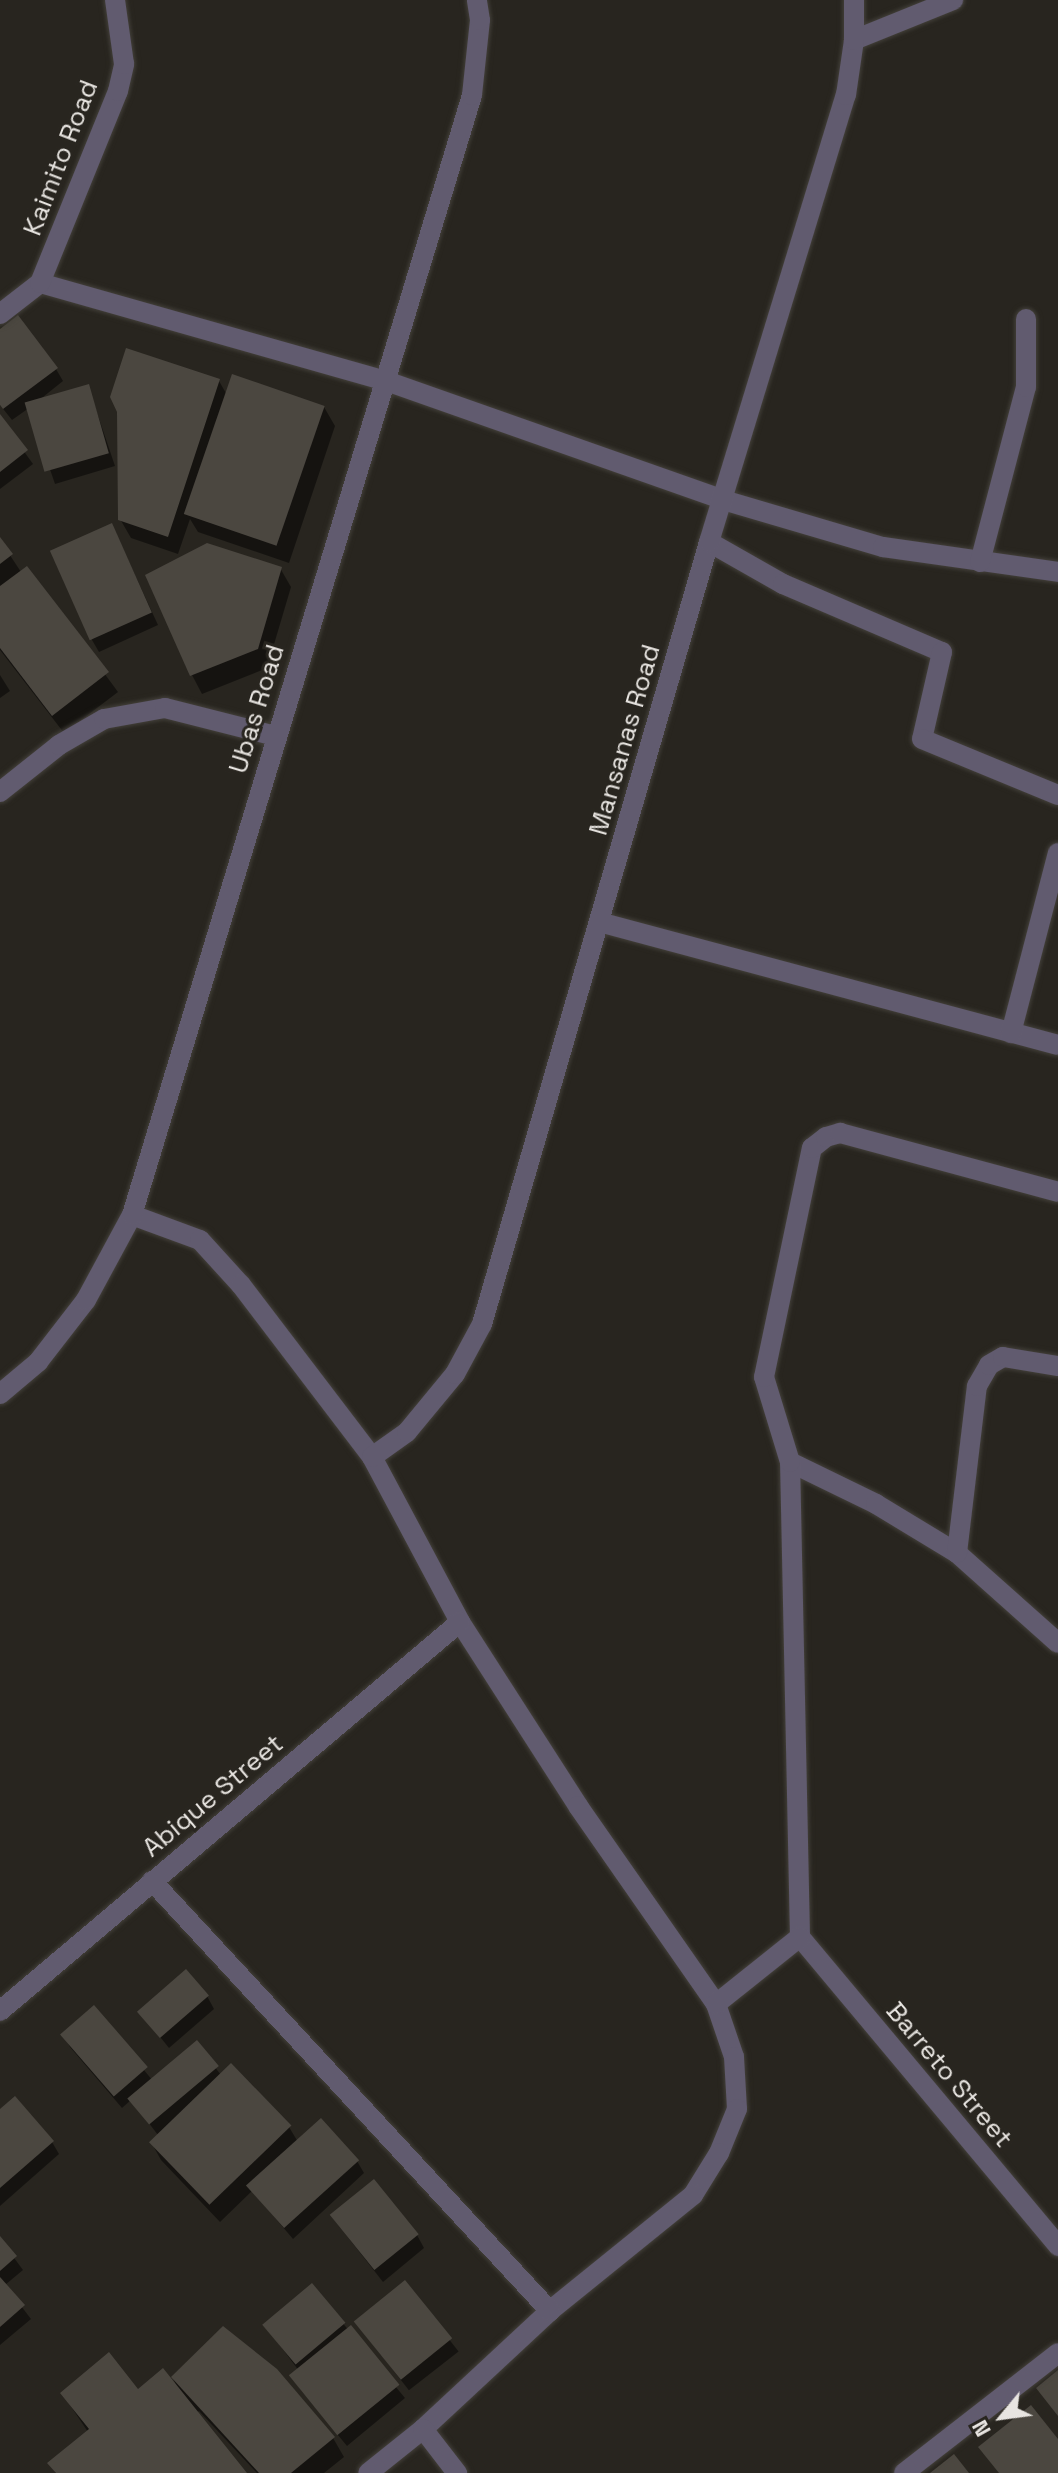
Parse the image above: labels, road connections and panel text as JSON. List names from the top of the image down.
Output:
{
  "streets": {
    "street": [
      "Kaimito Road",
      "Ubas Road",
      "Mansanas Road",
      "Abique Street",
      "Barreto Street"
    ]
  },
  "north": "bottom left"
}
